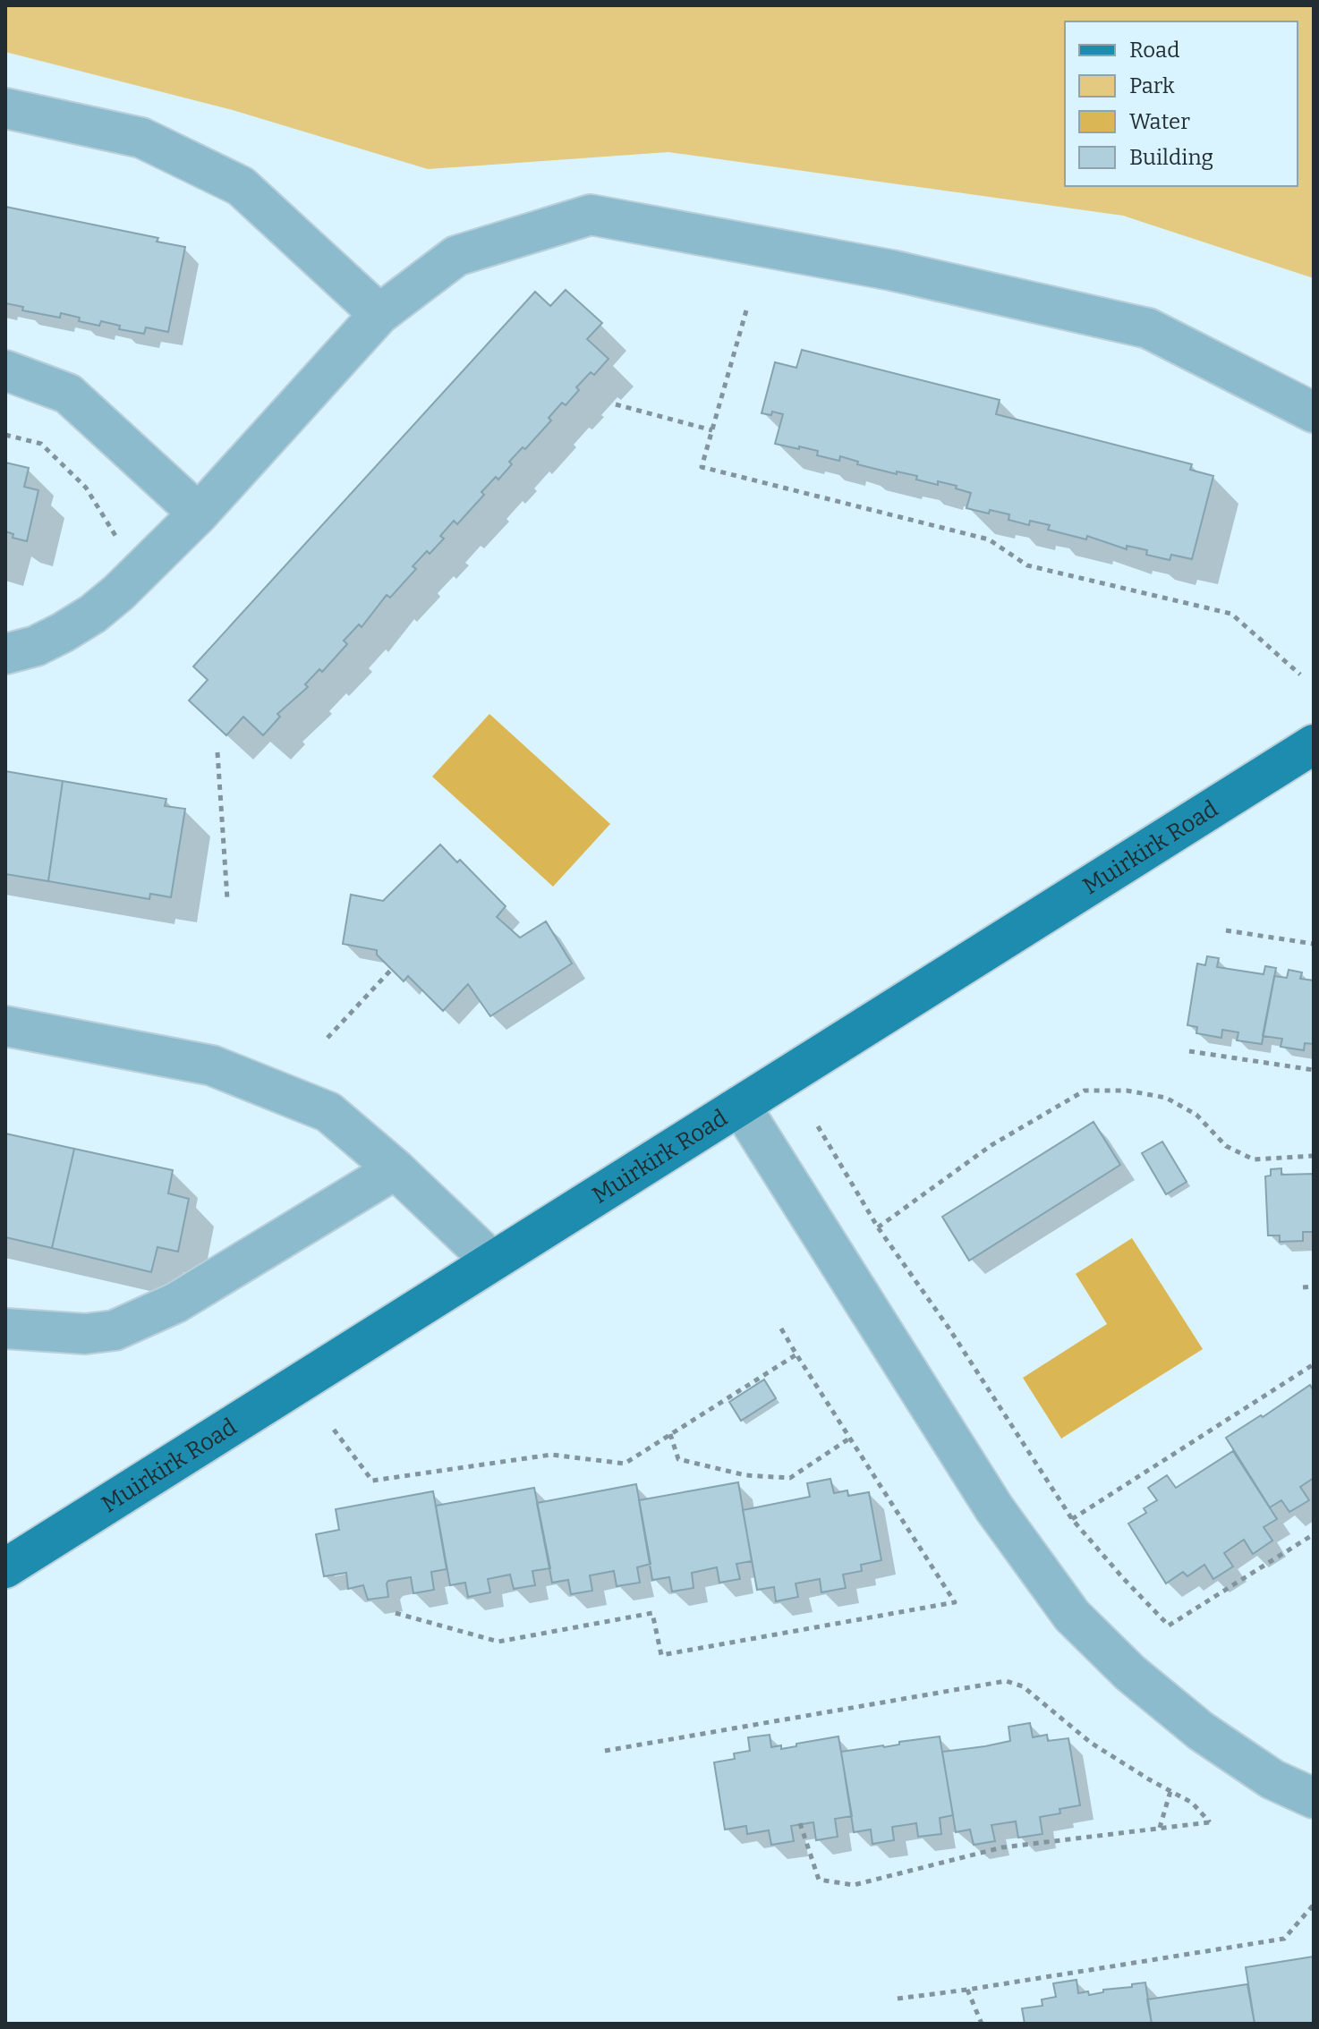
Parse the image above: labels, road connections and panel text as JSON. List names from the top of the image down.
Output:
{
  "streets": {
    "main road": ["Muirkirk Road"]
  },
  "legend": [
    "Road",
    "Park",
    "Water",
    "Building"
  ]
}
